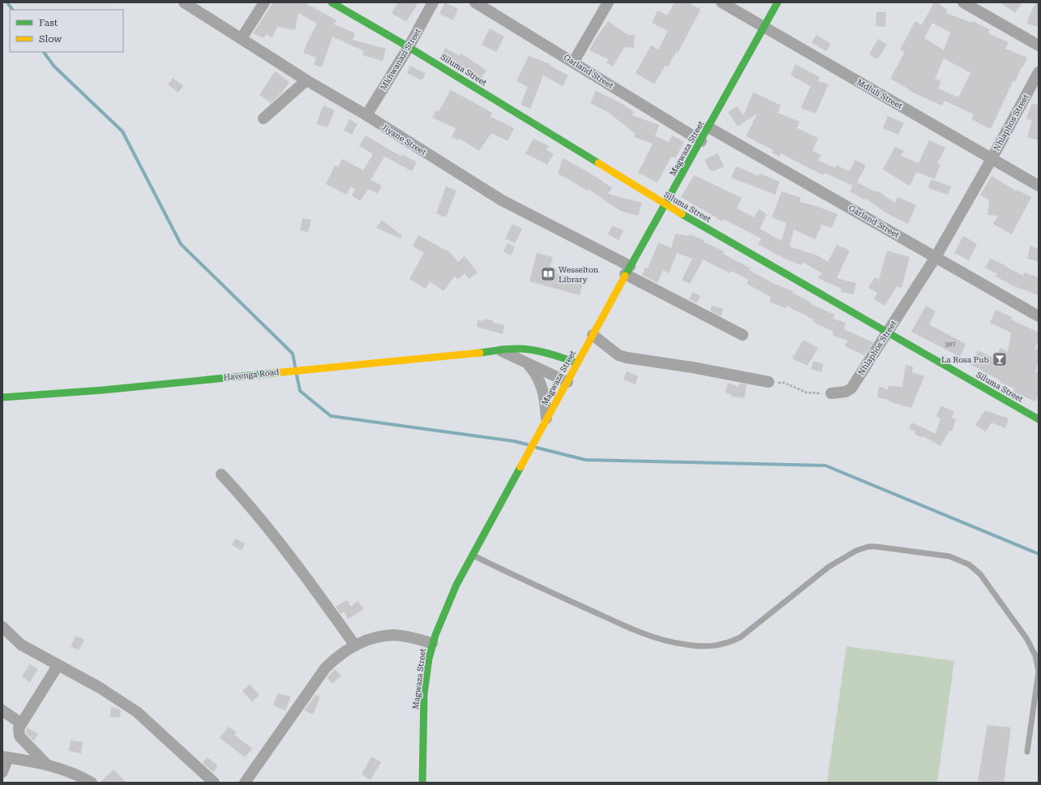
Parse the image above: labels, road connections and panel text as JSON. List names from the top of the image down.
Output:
{
  "streets": {
    "street": [
      "Mkhwanazi Street",
      "Siluma Street",
      "Garland Street",
      "Mdluli Street",
      "Nhlaphos Street",
      "Jiyane Street",
      "Magwaza Street",
      "Havenga Road"
    ]
  },
  "crossings": [
    ["Mkhwanazi Street", "Siluma Street"],
    ["Mkhwanazi Street", "Jiyane Street"],
    ["Siluma Street", "Nhlaphos Street"],
    ["Siluma Street", "Magwaza Street"],
    ["Garland Street", "Nhlaphos Street"],
    ["Garland Street", "Magwaza Street"],
    ["Mdluli Street", "Nhlaphos Street"],
    ["Mdluli Street", "Magwaza Street"],
    ["Jiyane Street", "Magwaza Street"],
    ["Magwaza Street", "Havenga Road"]
  ],
  "places": {
    "library": ["Wesselton Library"],
    "bar": ["La Rosa Pub"]
  },
  "house_numbers": ["387"],
  "legend": ["Fast", "Slow"]
}
